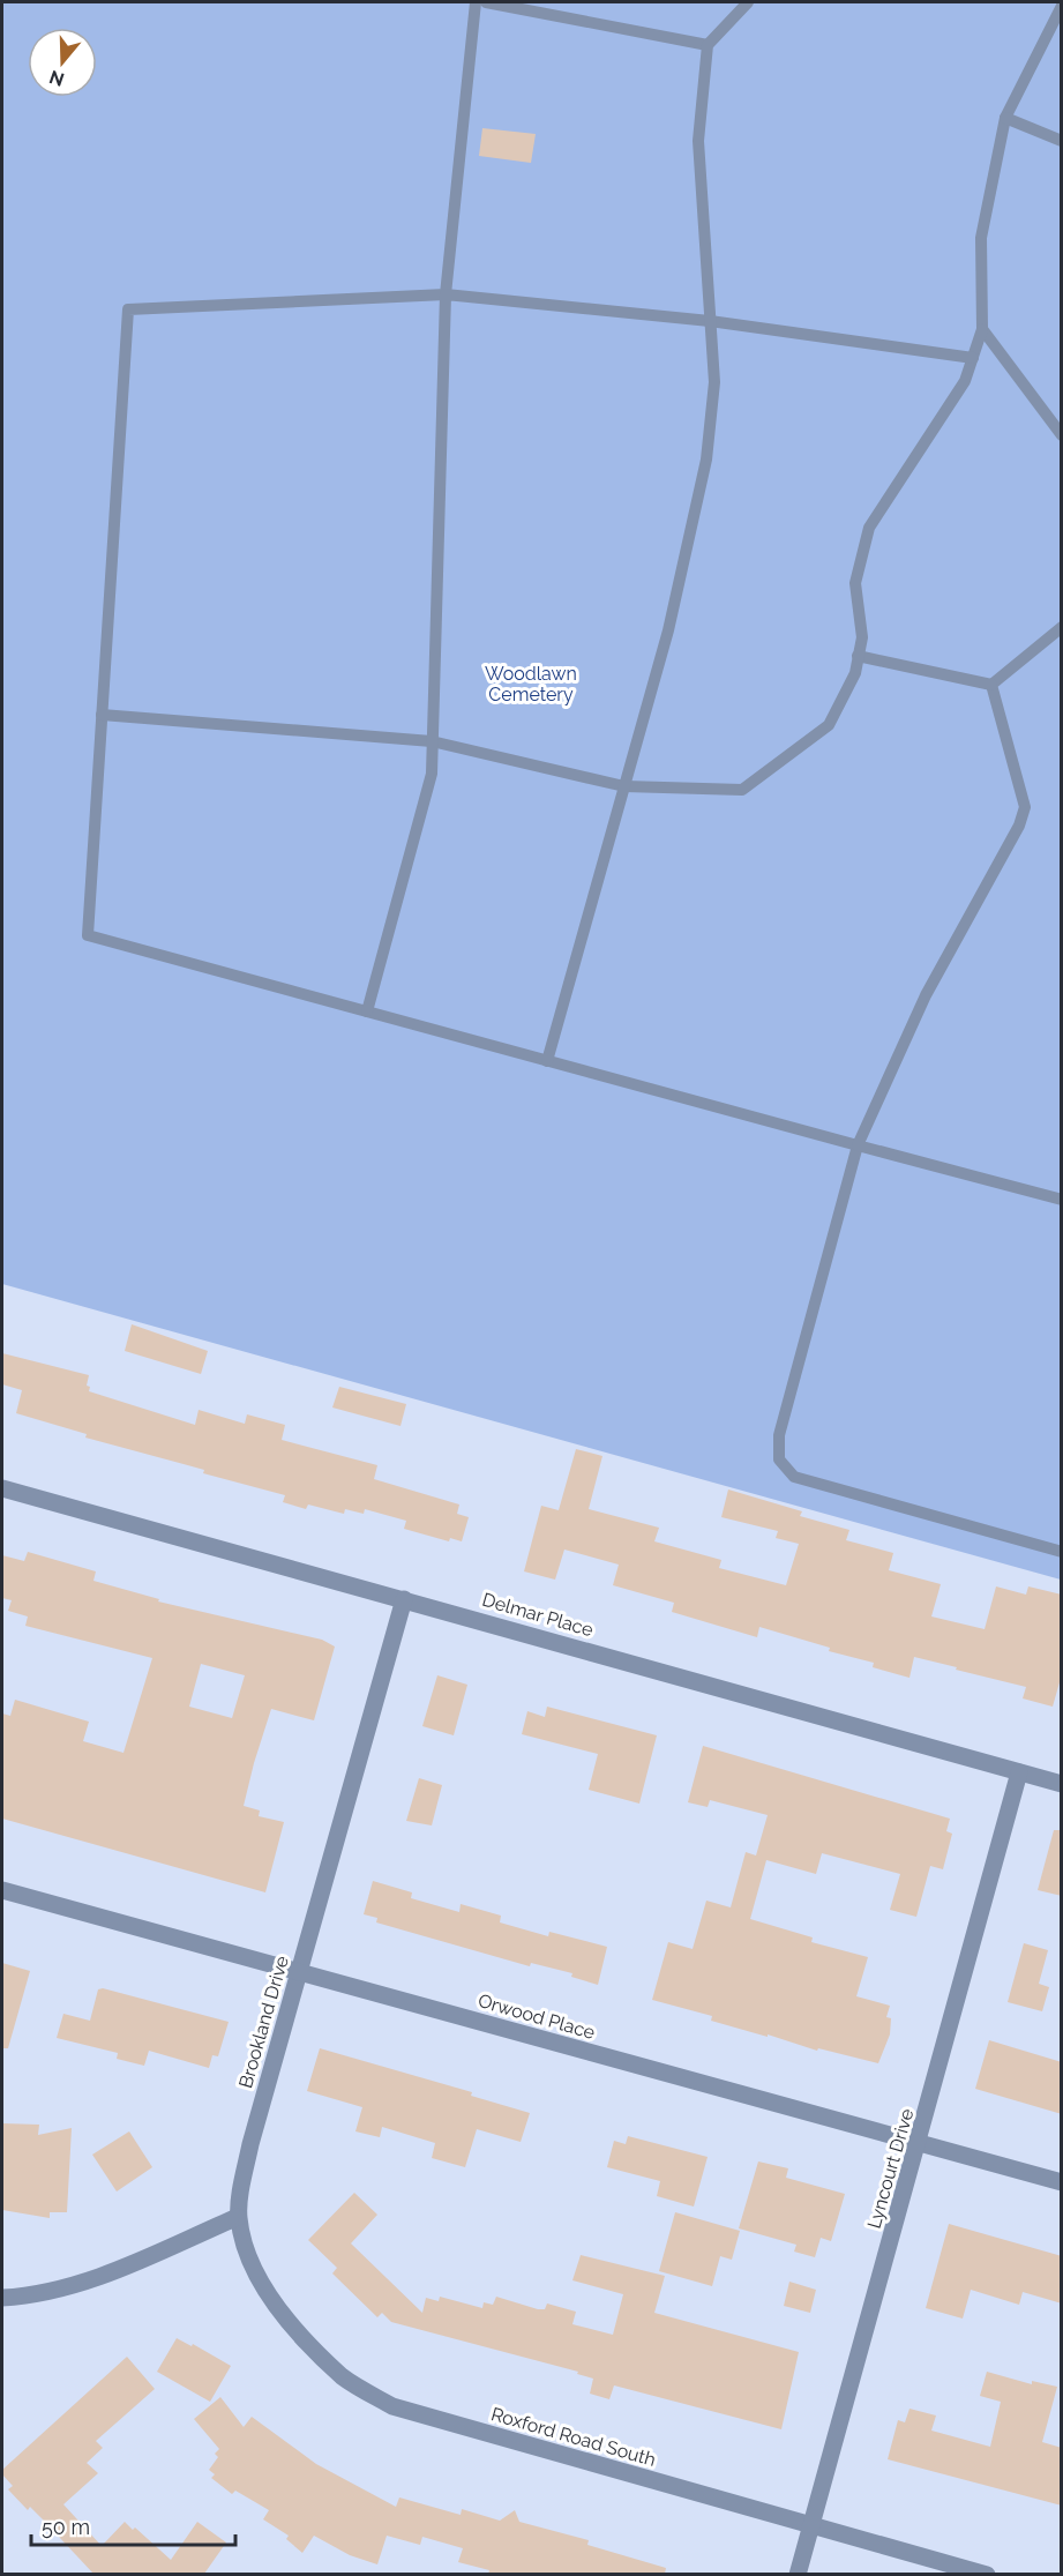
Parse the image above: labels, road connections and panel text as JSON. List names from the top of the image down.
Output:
{
  "streets": {
    "street": [
      "Delmar Place",
      "Orwood Place",
      "Brookland Drive",
      "Lyncourt Drive",
      "Roxford Road South"
    ]
  },
  "crossings": [
    ["Delmar Place", "Brookland Drive"],
    ["Delmar Place", "Lyncourt Drive"],
    ["Orwood Place", "Brookland Drive"],
    ["Orwood Place", "Lyncourt Drive"],
    ["Brookland Drive", "Roxford Road South"],
    ["Lyncourt Drive", "Roxford Road South"]
  ],
  "parks": ["Woodlawn Cemetery"],
  "scale_bar": "50 m",
  "north": "bottom"
}
